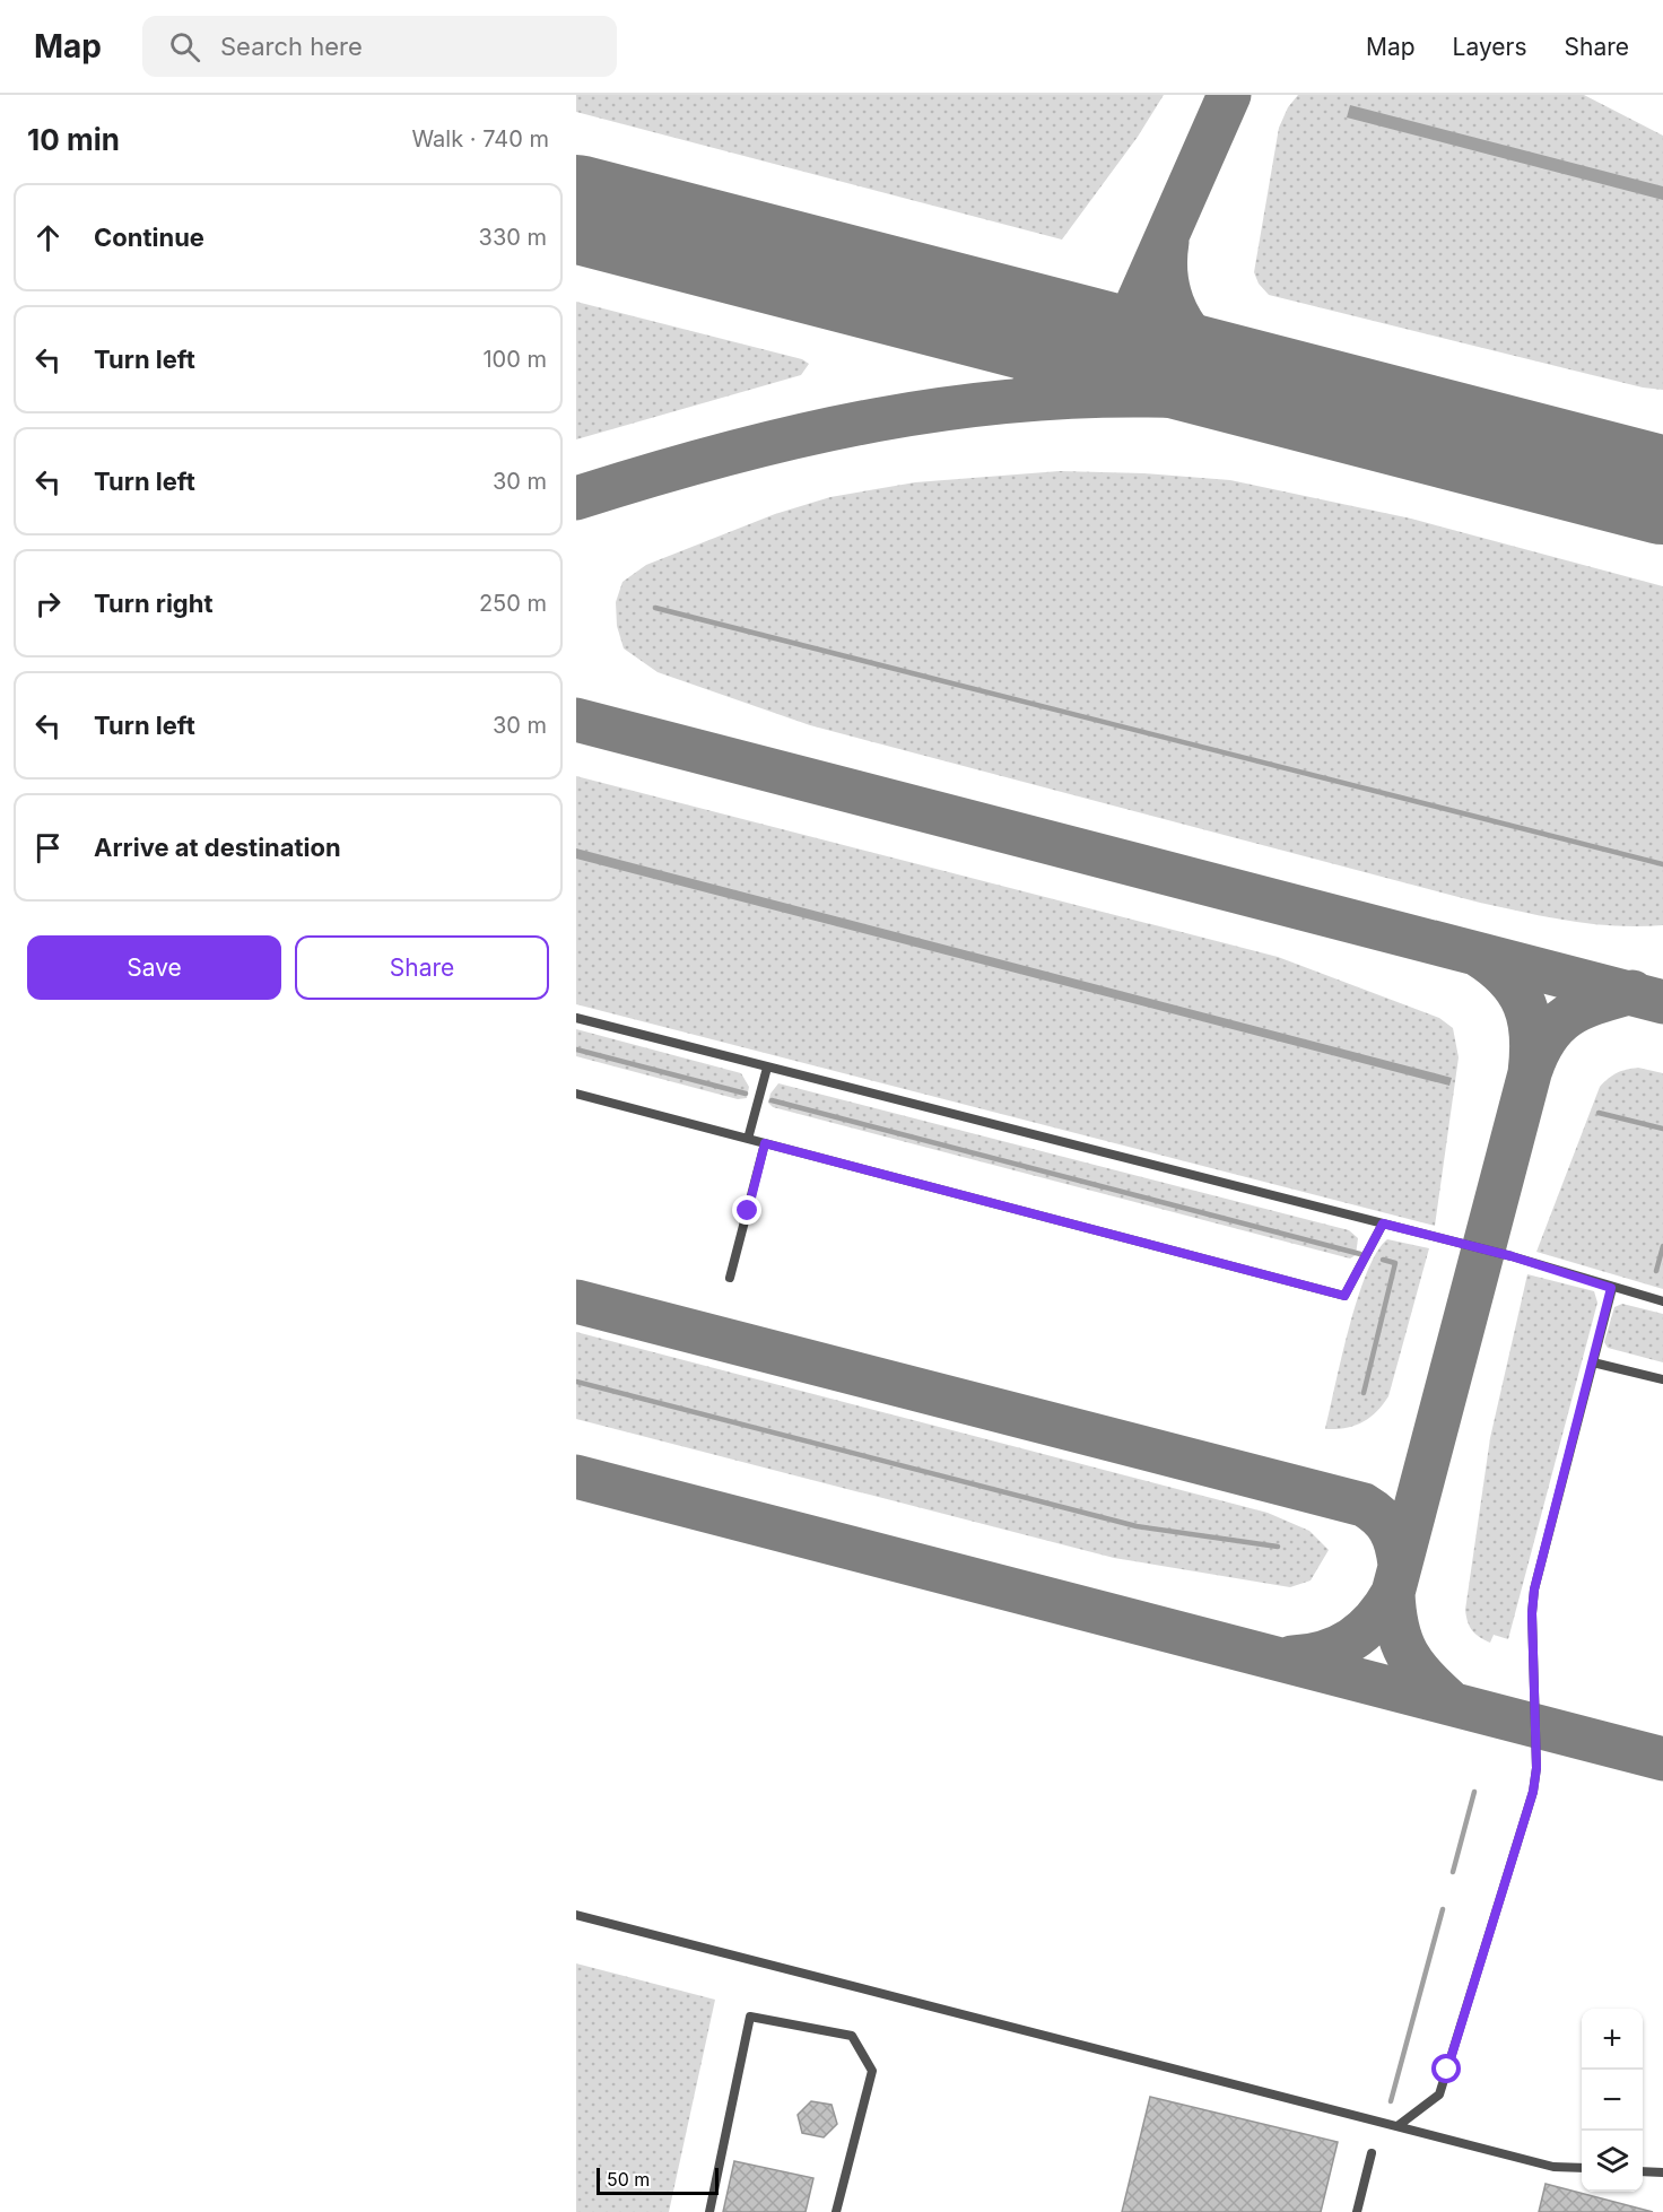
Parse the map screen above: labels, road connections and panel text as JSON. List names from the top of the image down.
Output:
{
  "scale_bar": "50 m",
  "page": {
    "header": "Map",
    "search": "Search here",
    "nav": ["Map", "Layers", "Share"],
    "heading": ["10 min", "Walk · 740 m"],
    "list": [
      ["Continue", "330 m"],
      ["Turn left", "100 m"],
      ["Turn left", "30 m"],
      ["Turn right", "250 m"],
      ["Turn left", "30 m"],
      "Arrive at destination"
    ],
    "buttons": ["Save", "Share"],
    "map_buttons": ["+", "−"],
    "scale": "50 m"
  }
}
